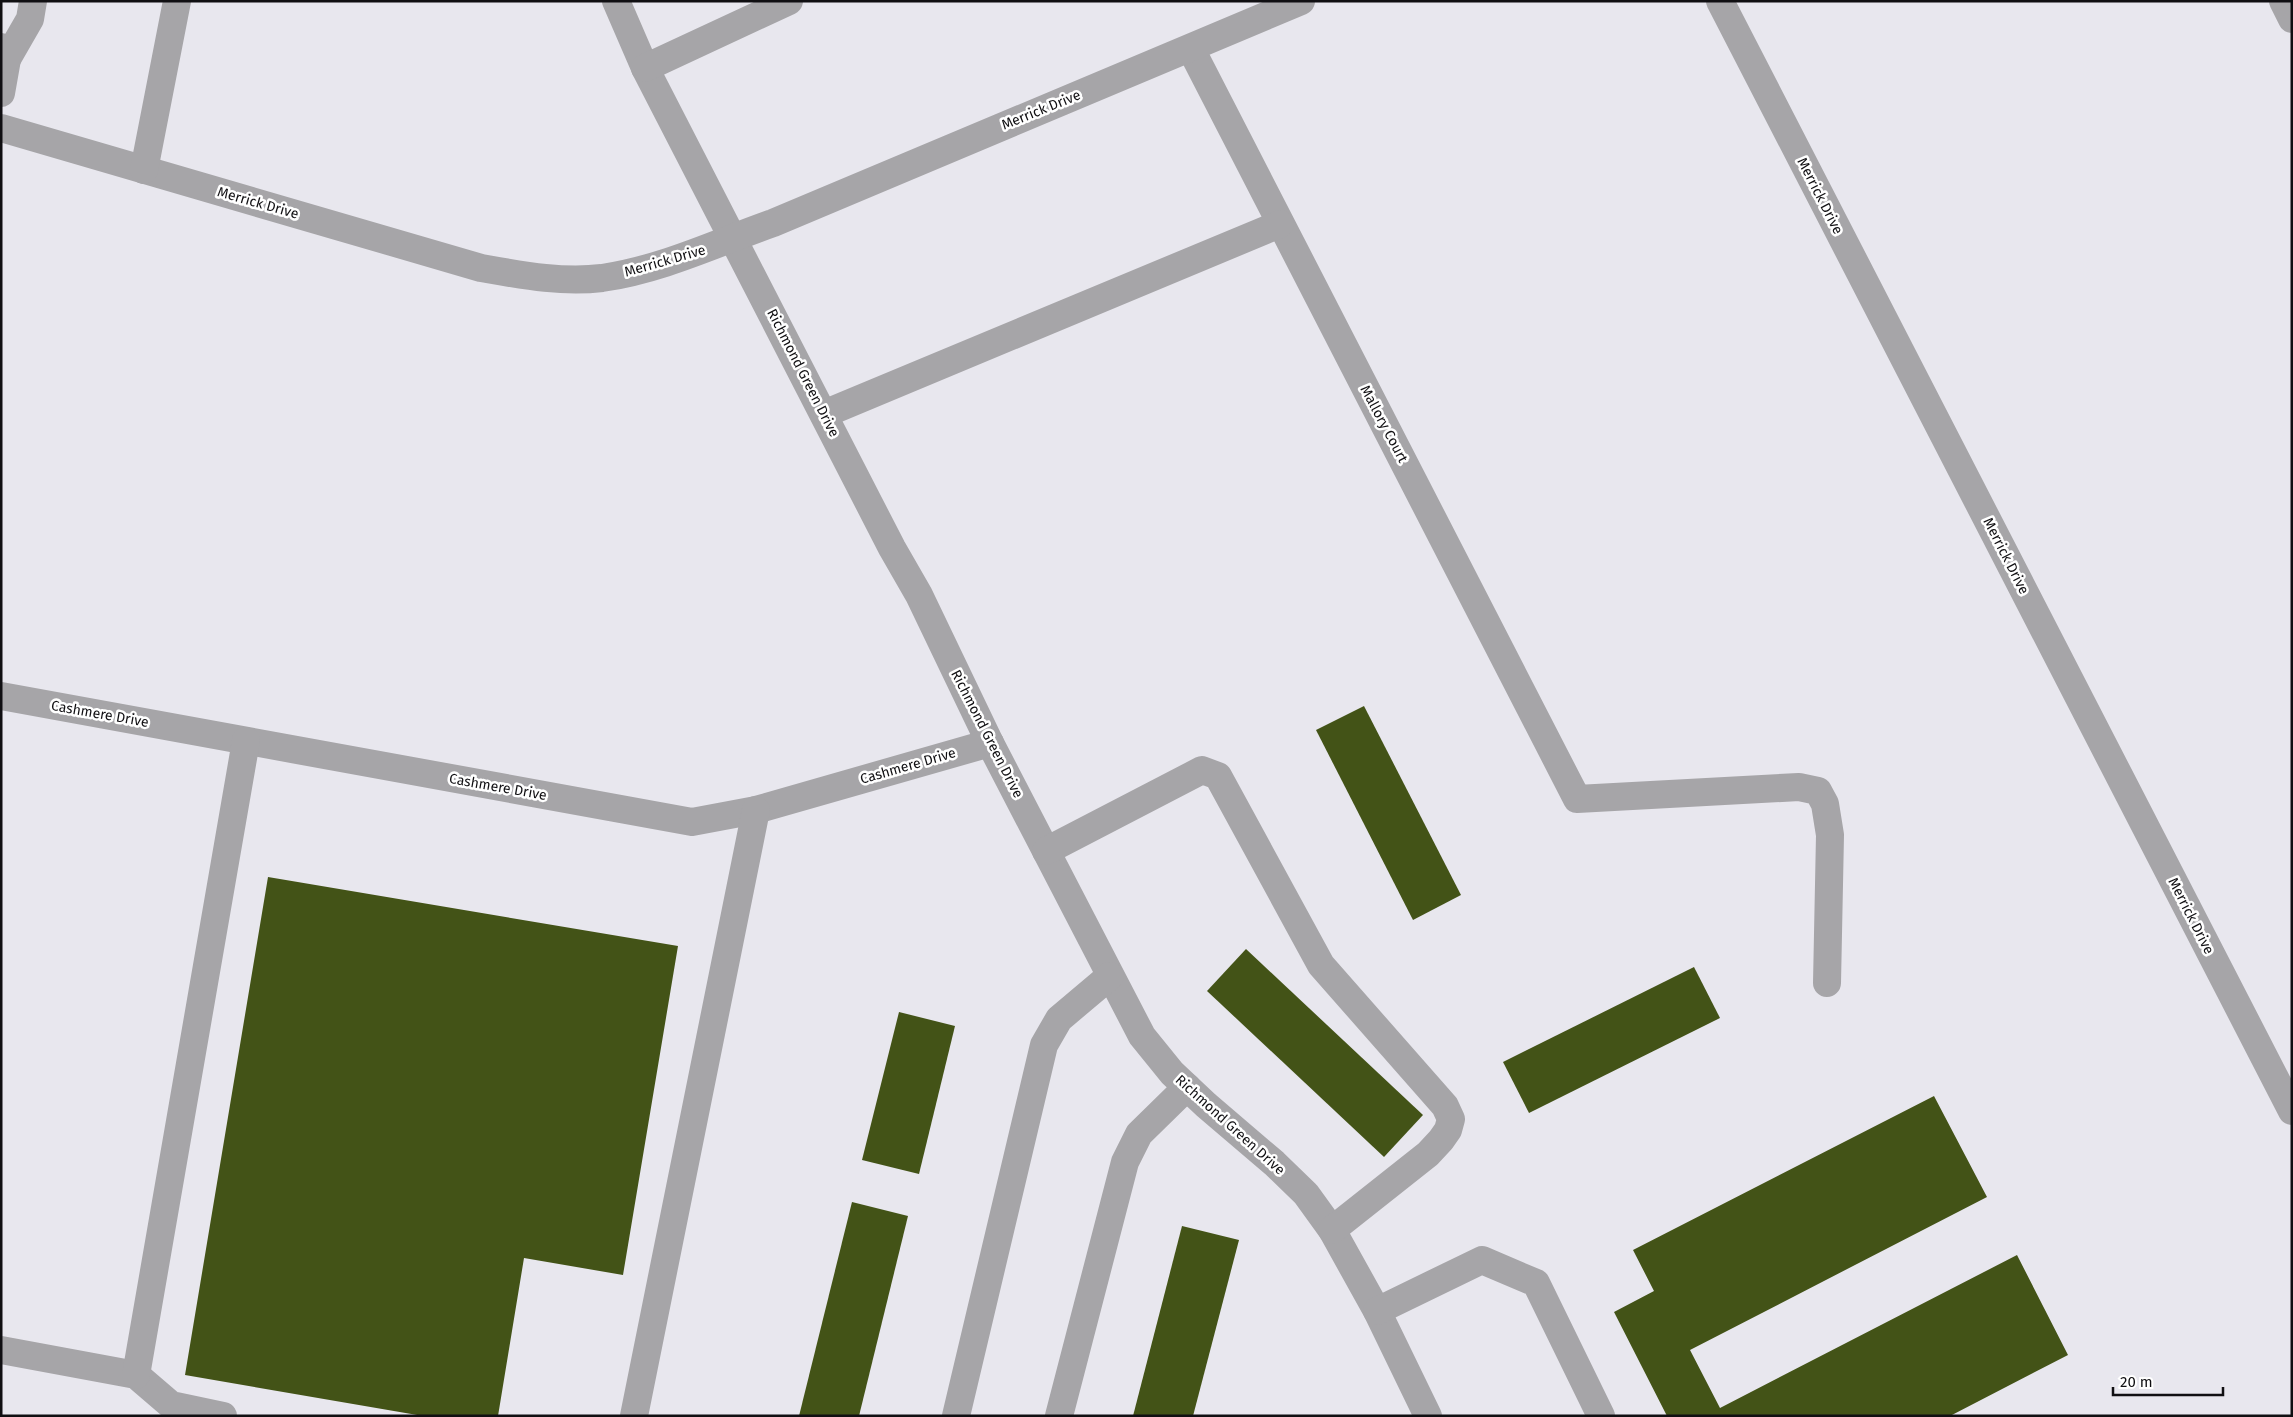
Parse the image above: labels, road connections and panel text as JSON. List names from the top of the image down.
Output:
{
  "streets": {
    "street": [
      "Merrick Drive",
      "Richmond Green Drive",
      "Mallory Court",
      "Cashmere Drive"
    ]
  },
  "crossings": [
    ["Merrick Drive", "Richmond Green Drive"],
    ["Merrick Drive", "Mallory Court"],
    ["Richmond Green Drive", "Cashmere Drive"]
  ],
  "scale_bar": "20 m"
}
